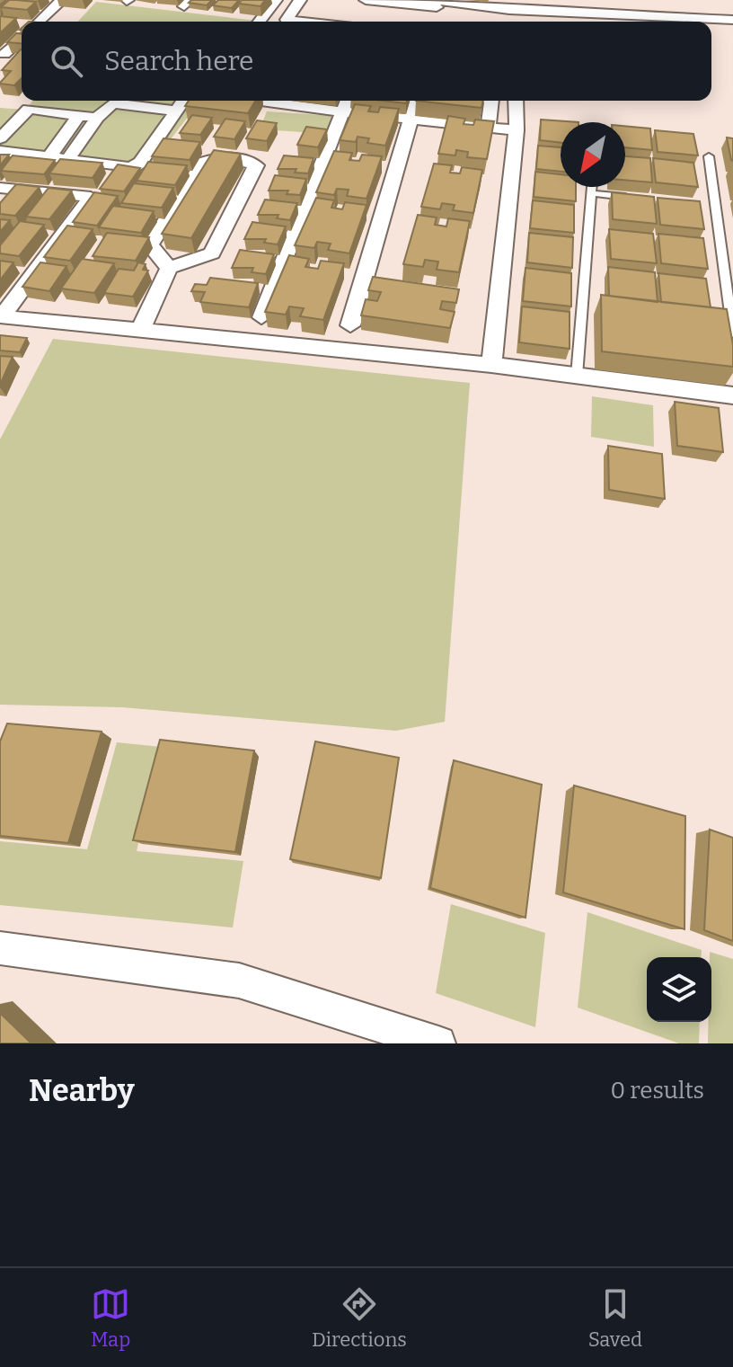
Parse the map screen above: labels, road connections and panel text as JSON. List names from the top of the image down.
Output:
{
  "north": "bottom left",
  "page": {
    "search": "Search here",
    "heading": ["Nearby", "0 results"],
    "nav": ["Map", "Directions", "Saved"]
  }
}
